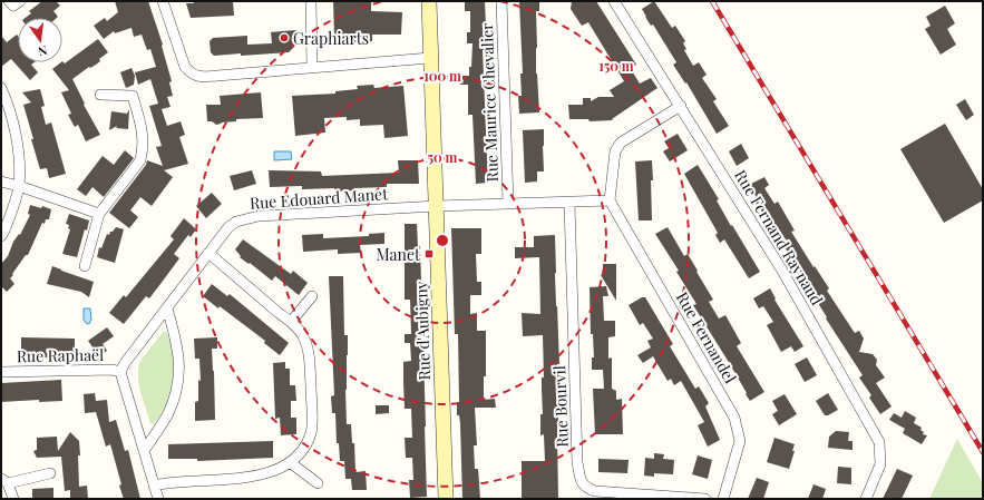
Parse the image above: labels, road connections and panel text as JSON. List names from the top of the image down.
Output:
{
  "streets": {
    "main road": ["Rue d'Aubigny"],
    "street": [
      "Rue Maurice Chevalier",
      "Rue Edouard Manet",
      "Rue Fernand Raynaud",
      "Rue Fernandel",
      "Rue Raphaël",
      "Rue Bourvil"
    ]
  },
  "crossings": [
    ["Rue Maurice Chevalier", "Rue Edouard Manet"],
    ["Rue Edouard Manet", "Rue d'Aubigny"],
    ["Rue Edouard Manet", "Rue Fernandel"],
    ["Rue Edouard Manet", "Rue Raphaël"],
    ["Rue Edouard Manet", "Rue Bourvil"]
  ],
  "places": {
    "other": ["Graphiarts"],
    "transit": ["Manet"]
  },
  "north": "bottom",
  "rings": ["150 m", "100 m", "50 m"]
}
